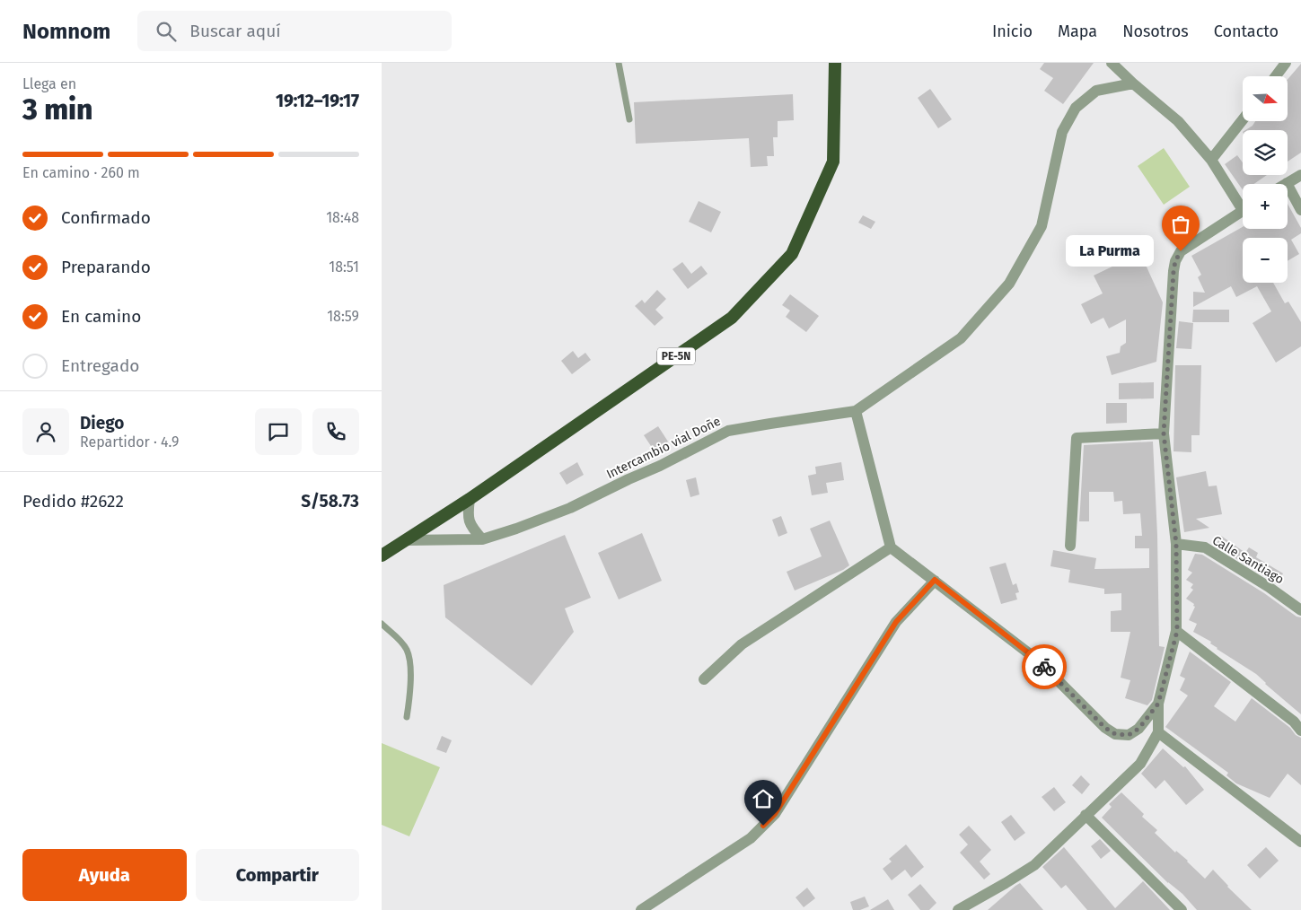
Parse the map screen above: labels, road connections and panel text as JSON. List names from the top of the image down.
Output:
{
  "streets": {
    "highway": ["PE-5N"],
    "street": ["Intercambio vial Doñe", "Calle Santiago"]
  },
  "crossings": [
    ["PE-5N", "Intercambio vial Doñe"]
  ],
  "places": ["La Purma"],
  "north": "right",
  "page": {
    "header": "Nomnom",
    "search": "Buscar aquí",
    "nav": [
      "Inicio",
      "Mapa",
      "Nosotros",
      "Contacto"
    ],
    "heading": ["3 min", "Llega en", "19:12–19:17"],
    "panel": [
      "Diego",
      "Repartidor · 4.9",
      "Pedido #2622",
      "S/58.73"
    ],
    "map_buttons": ["+", "−"],
    "bar": "En camino · 260 m",
    "list": [
      ["Confirmado", "18:48"],
      ["Preparando", "18:51"],
      ["En camino", "18:59"],
      "Entregado"
    ],
    "bubble": "La Purma",
    "buttons": ["Ayuda", "Compartir"]
  }
}
